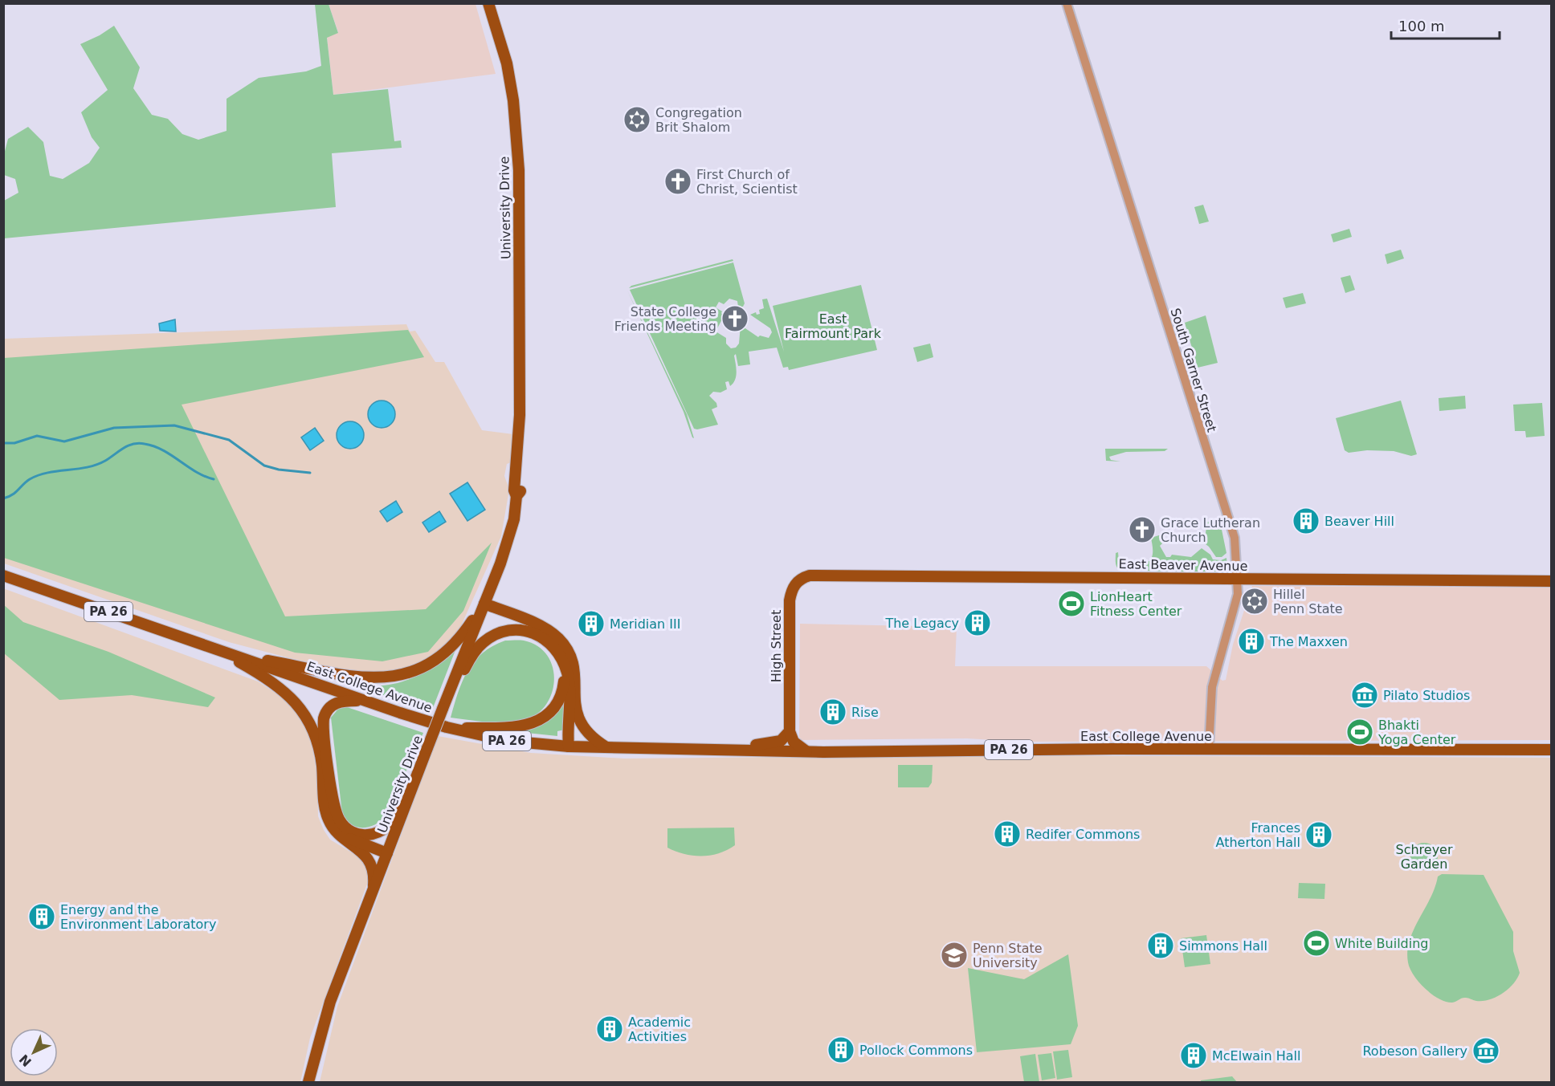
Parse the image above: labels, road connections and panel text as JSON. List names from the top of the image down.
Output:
{
  "streets": {
    "main road": [
      "University Drive",
      "East Beaver Avenue",
      "PA 26",
      "High Street",
      "East College Avenue"
    ],
    "street": ["South Garner Street"]
  },
  "crossings": [
    ["South Garner Street", "East Beaver Avenue"],
    ["South Garner Street", "East College Avenue"],
    ["East Beaver Avenue", "High Street"],
    ["High Street", "East College Avenue"]
  ],
  "parks": ["East Fairmount Park", "Schreyer Garden"],
  "places": {
    "synagogue": ["Congregation Brit Shalom", "Hillel Penn State"],
    "church": ["First Church of Christ, Scientist", "State College Friends Meeting", "Grace Lutheran Church"],
    "building": [
      "Beaver Hill",
      "The Legacy",
      "Meridian III",
      "The Maxxen",
      "Rise",
      "Redifer Commons",
      "Frances Atherton Hall",
      "Energy and the Environment Laboratory",
      "Simmons Hall",
      "Academic Activities",
      "Pollock Commons",
      "McElwain Hall"
    ],
    "sports": ["LionHeart Fitness Center", "Bhakti Yoga Center", "White Building"],
    "museum": ["Pilato Studios", "Robeson Gallery"],
    "school or university": ["Penn State University"]
  },
  "scale_bar": "100 m",
  "north": "bottom left"
}
